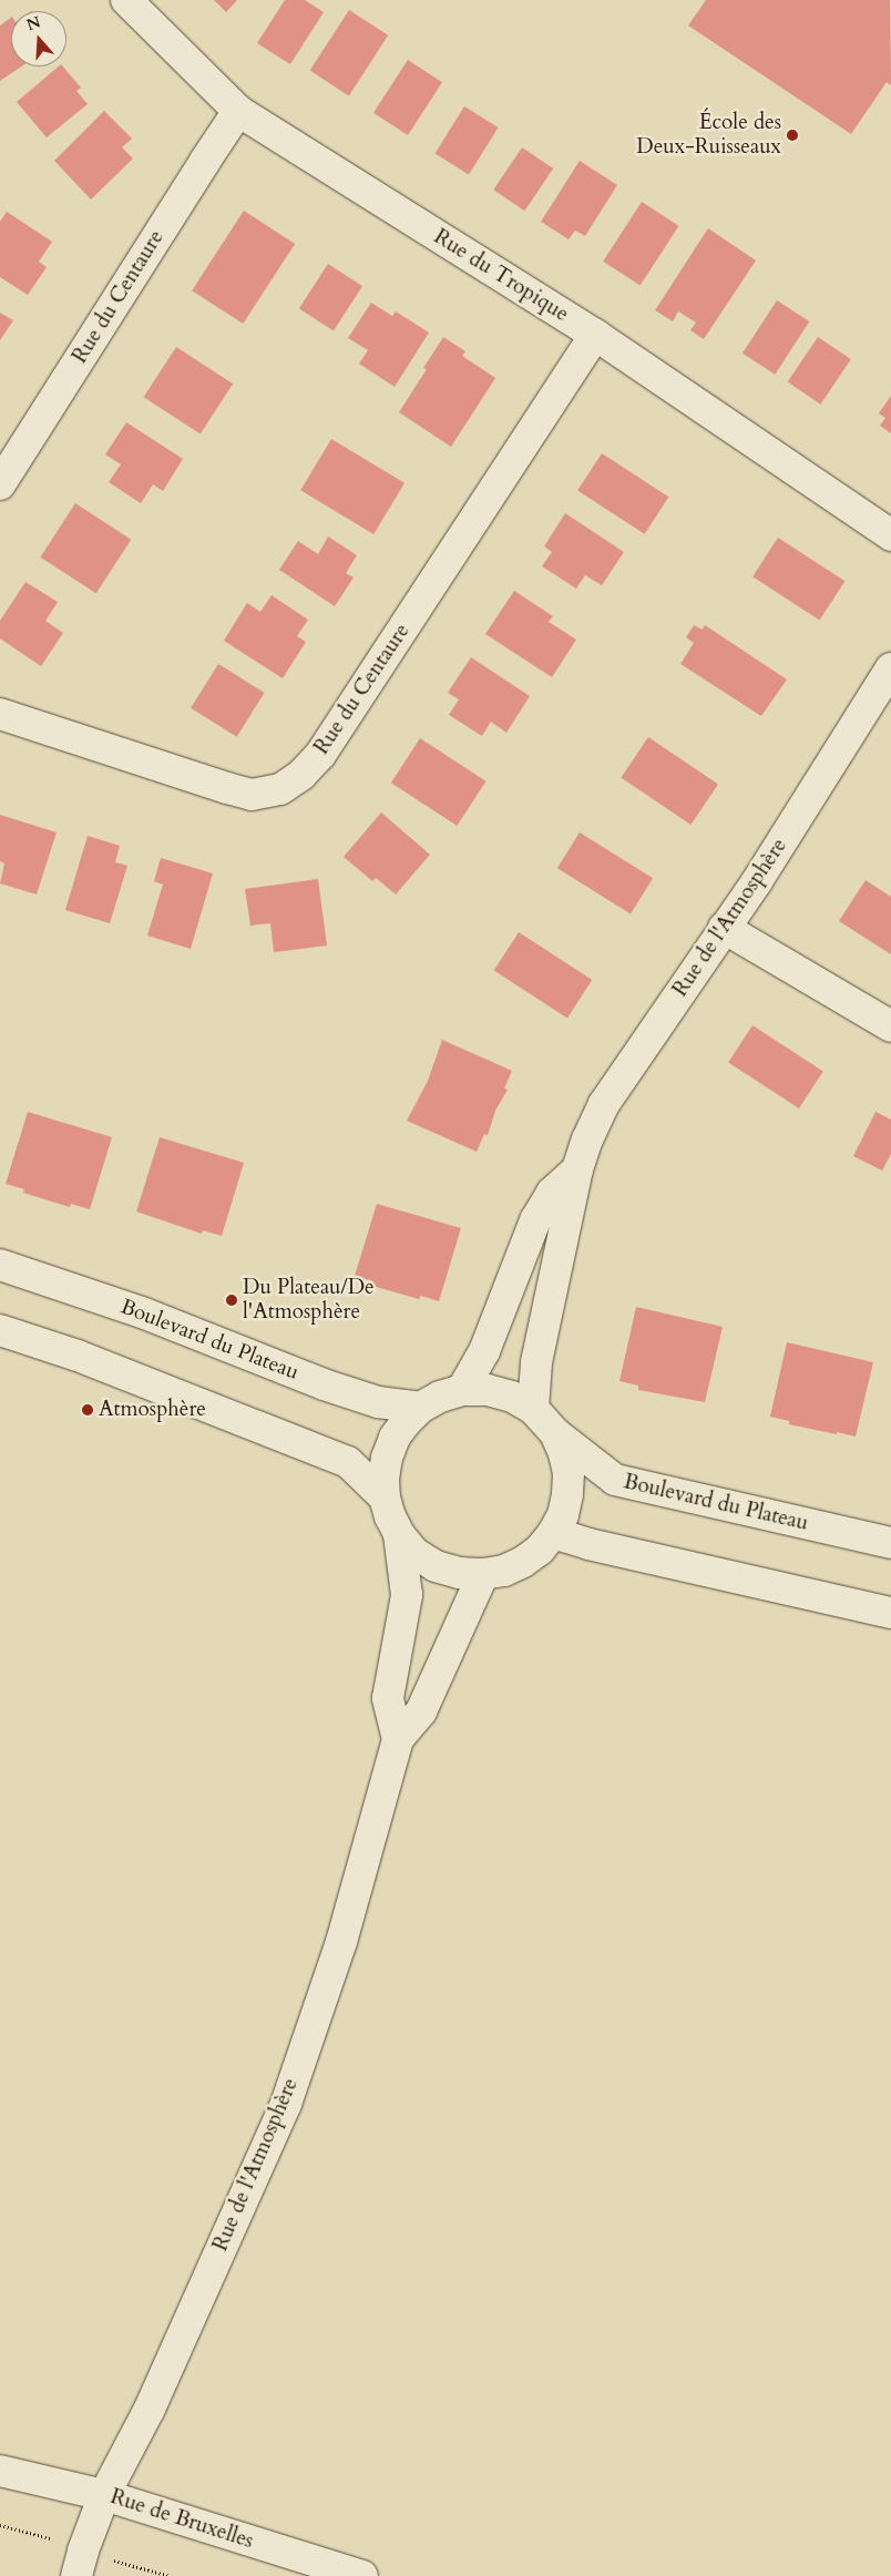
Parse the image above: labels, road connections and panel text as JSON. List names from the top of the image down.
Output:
{
  "streets": {
    "street": [
      "Rue du Tropique",
      "Rue du Centaure",
      "Rue de l'Atmosphère",
      "Boulevard du Plateau",
      "Rue de Bruxelles"
    ]
  },
  "crossings": [
    ["Rue du Tropique", "Rue du Centaure"],
    ["Rue de l'Atmosphère", "Boulevard du Plateau"],
    ["Rue de l'Atmosphère", "Rue de Bruxelles"]
  ],
  "places": ["École des Deux-Ruisseaux", "Du Plateau/De l'Atmosphère", "Atmosphère"],
  "north": "top"
}
